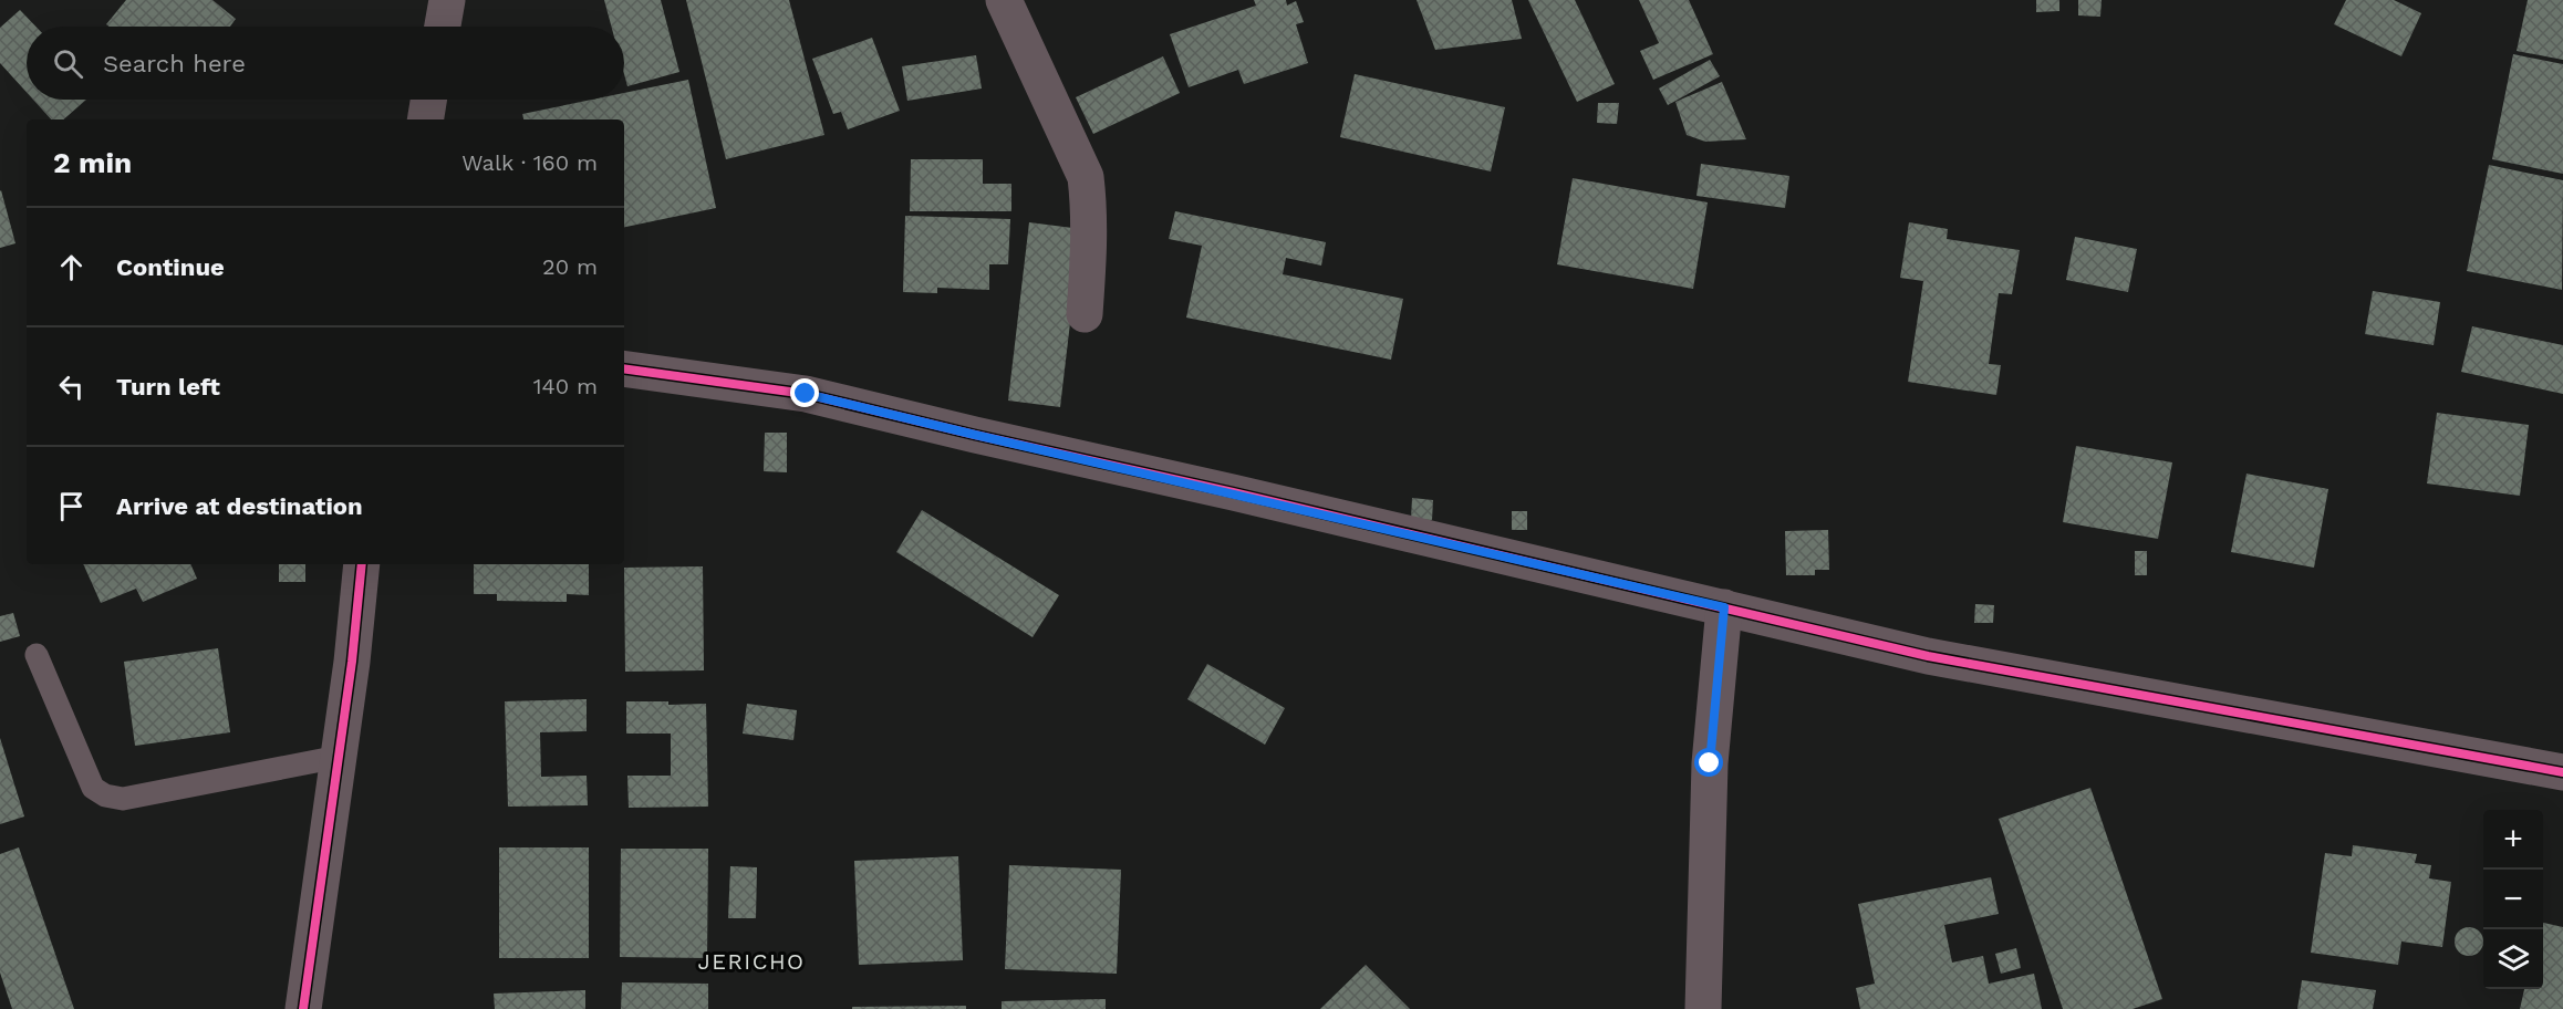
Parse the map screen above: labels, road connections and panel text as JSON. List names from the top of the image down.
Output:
{
  "districts": ["JERICHO"],
  "page": {
    "search": "Search here",
    "heading": ["2 min", "Walk · 160 m"],
    "list": [
      ["Continue", "20 m"],
      ["Turn left", "140 m"],
      "Arrive at destination"
    ],
    "map_buttons": ["+", "−"]
  }
}
